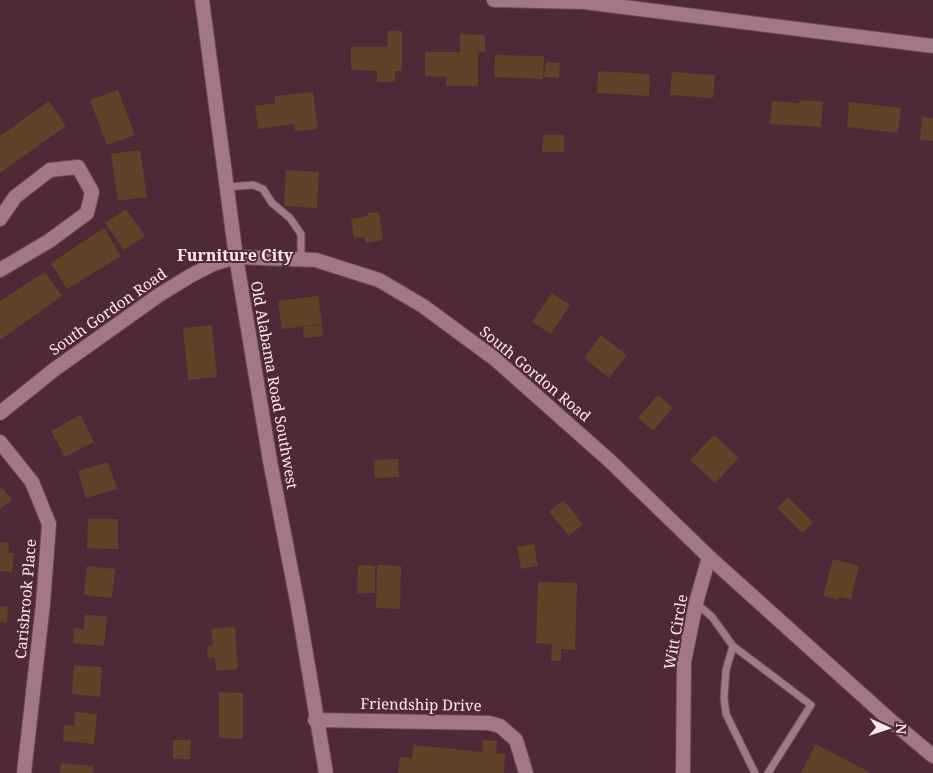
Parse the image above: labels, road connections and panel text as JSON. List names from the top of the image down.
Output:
{
  "streets": {
    "street": [
      "South Gordon Road",
      "Old Alabama Road Southwest",
      "Carisbrook Place",
      "Witt Circle",
      "Friendship Drive"
    ]
  },
  "crossings": [
    ["South Gordon Road", "Old Alabama Road Southwest"],
    ["South Gordon Road", "Witt Circle"],
    ["Old Alabama Road Southwest", "Friendship Drive"]
  ],
  "districts": ["Furniture City"],
  "north": "right"
}
